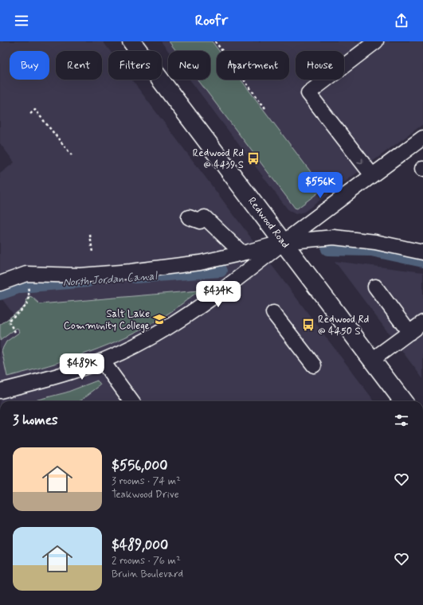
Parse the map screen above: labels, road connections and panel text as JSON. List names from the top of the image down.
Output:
{
  "streets": {
    "main road": ["Redwood Road"]
  },
  "water": ["North Jordan Canal"],
  "places": {
    "bus stop": ["Redwood Rd @ 4439 S", "Redwood Rd @ 4450 S"],
    "school or university": ["Salt Lake Community College"]
  },
  "page": {
    "header": "Roofr",
    "chip": [
      "Buy",
      "Rent",
      "Filters",
      "New",
      "Apartment",
      "House"
    ],
    "price": ["$556K", "$434K", "$489K"],
    "heading": "3 homes",
    "list": [
      {
        "name": "$556,000",
        "note": "3 rooms · 74 m² · Teakwood Drive"
      },
      {
        "name": "$489,000",
        "note": "2 rooms · 76 m² · Bruin Boulevard"
      }
    ]
  }
}
